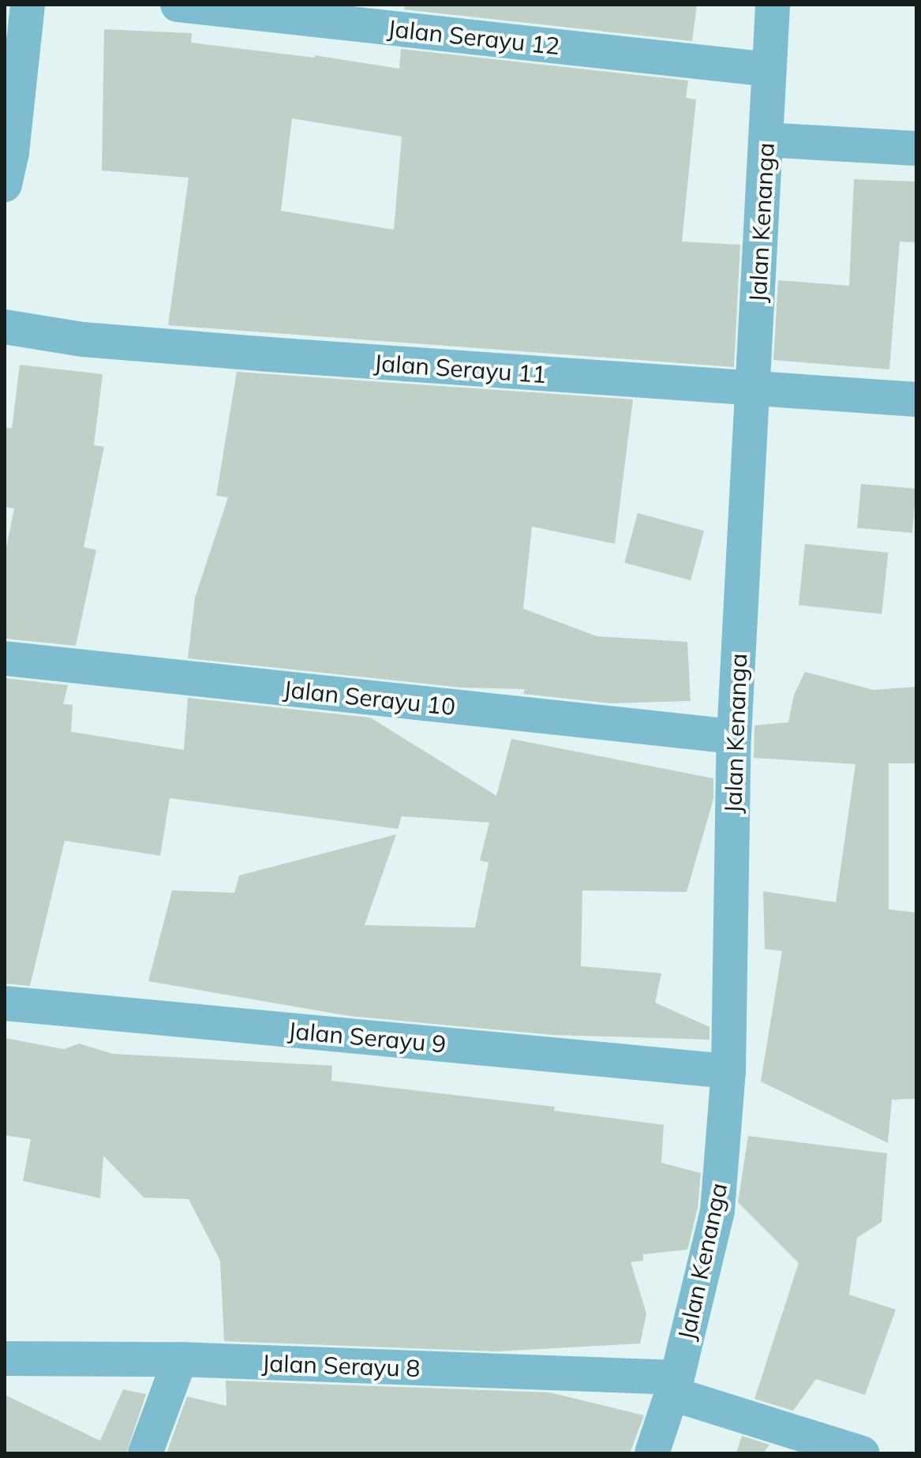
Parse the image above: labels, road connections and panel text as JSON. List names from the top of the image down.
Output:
{
  "streets": {
    "street": [
      "Jalan Serayu 12",
      "Jalan Kenanga",
      "Jalan Serayu 11",
      "Jalan Serayu 10",
      "Jalan Serayu 9",
      "Jalan Serayu 8"
    ]
  },
  "crossings": [
    ["Jalan Serayu 12", "Jalan Kenanga"],
    ["Jalan Kenanga", "Jalan Serayu 11"],
    ["Jalan Kenanga", "Jalan Serayu 10"],
    ["Jalan Kenanga", "Jalan Serayu 9"],
    ["Jalan Kenanga", "Jalan Serayu 8"]
  ]
}
